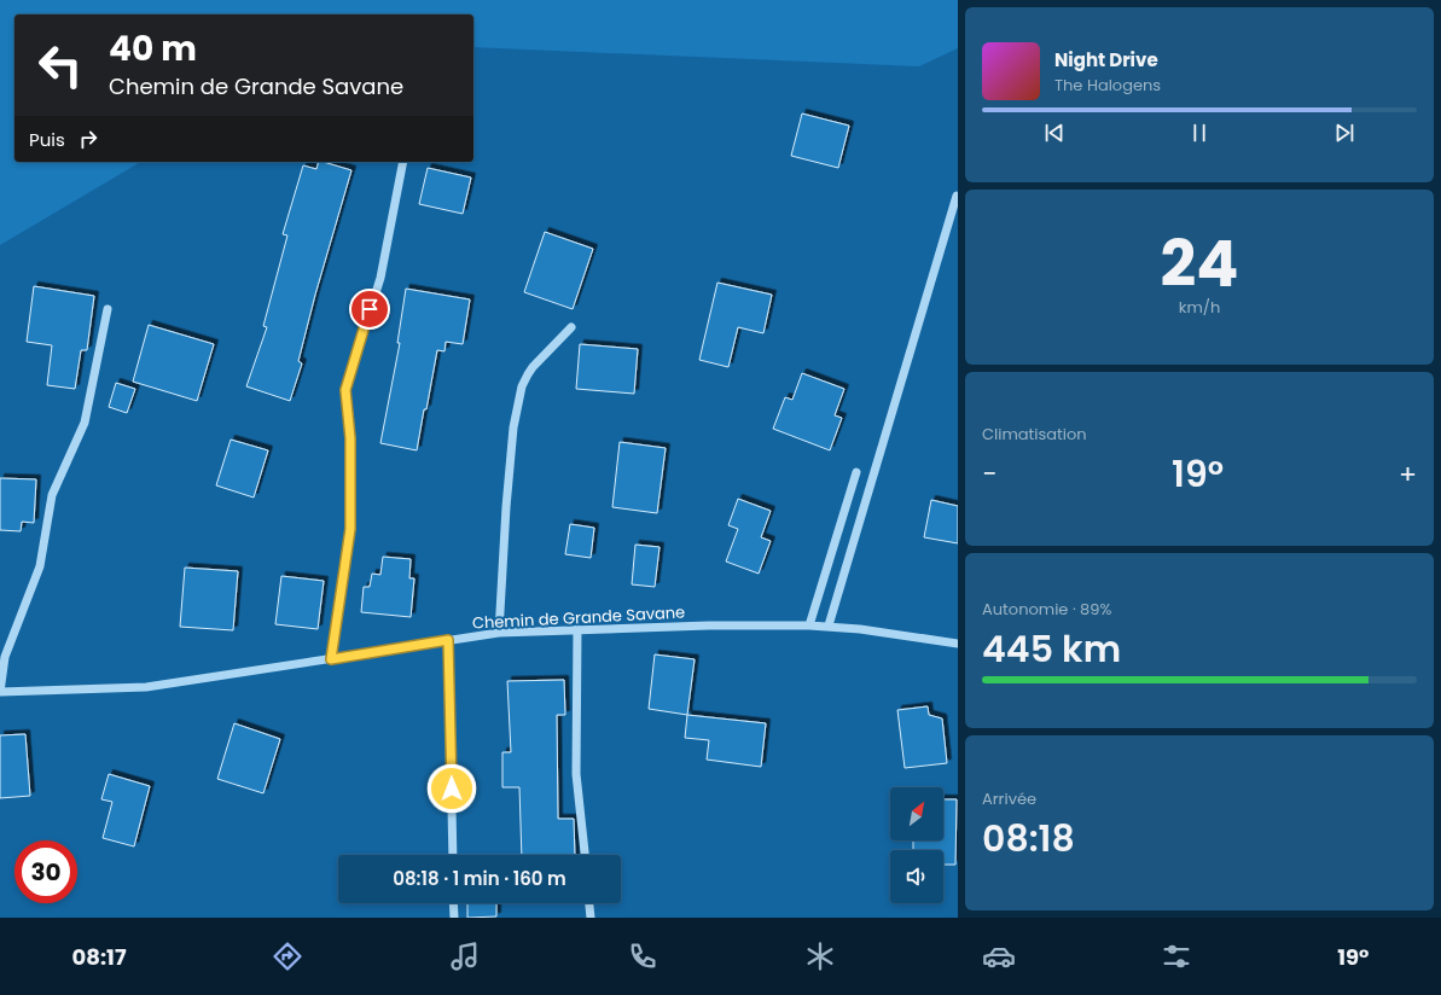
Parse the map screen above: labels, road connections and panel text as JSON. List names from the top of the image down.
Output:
{
  "streets": {
    "street": ["Chemin de Grande Savane"]
  },
  "north": "top right",
  "page": {
    "turn": ["40 m", "Chemin de Grande Savane"],
    "song": ["Night Drive", "The Halogens"],
    "then": "Puis",
    "tile": [
      ["24", "km/h"],
      "Climatisation",
      ["Autonomie · 89%", "445 km"],
      ["Arrivée", "08:18"]
    ],
    "heat": ["−", "19°", "+"],
    "limit": "30",
    "trip": "08:18 · 1 min · 160 m",
    "tabs": ["08:17", "19°"]
  }
}
